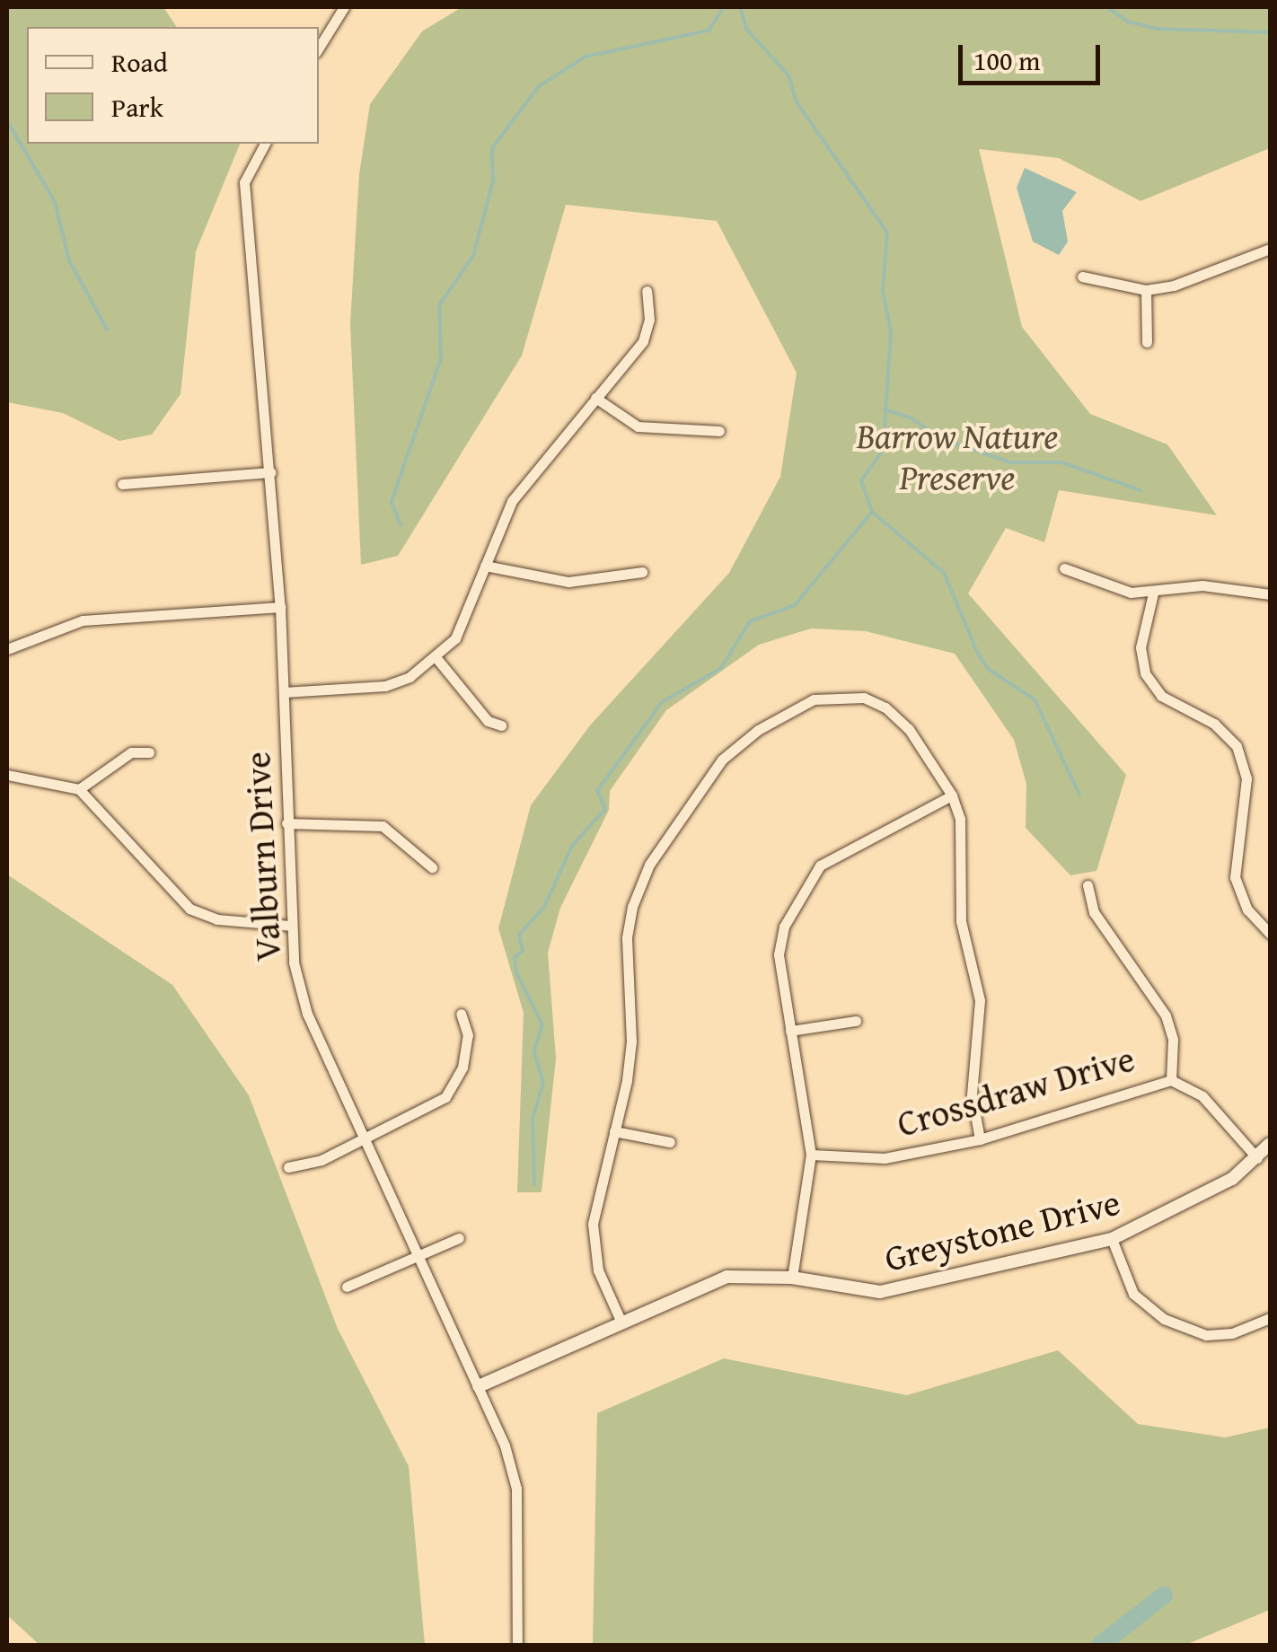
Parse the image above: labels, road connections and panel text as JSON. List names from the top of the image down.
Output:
{
  "streets": {
    "street": ["Valburn Drive", "Crossdraw Drive", "Greystone Drive"]
  },
  "crossings": [
    ["Valburn Drive", "Greystone Drive"],
    ["Crossdraw Drive", "Greystone Drive"]
  ],
  "parks": ["Barrow Nature Preserve"],
  "legend": ["Road", "Park"],
  "scale_bar": "100 m"
}
